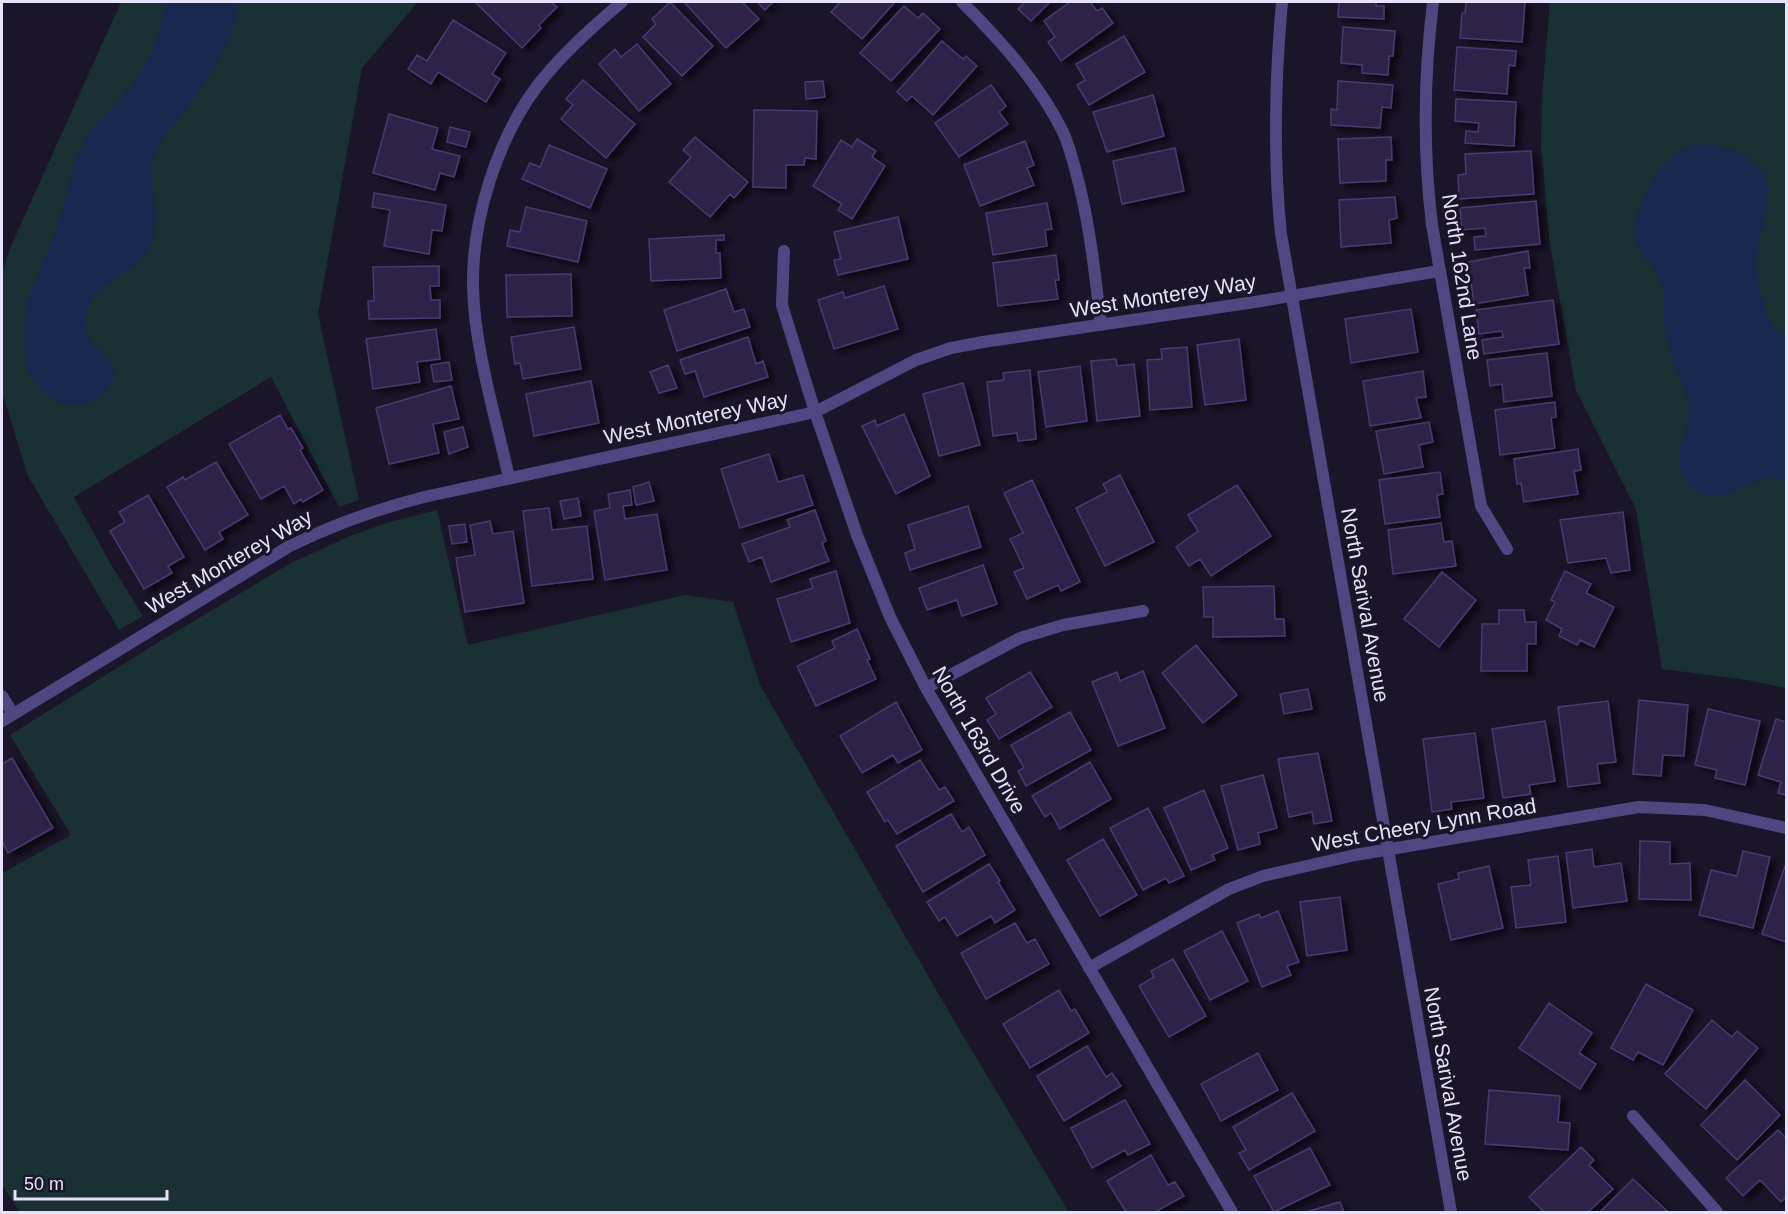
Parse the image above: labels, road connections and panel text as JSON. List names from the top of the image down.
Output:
{
  "streets": {
    "street": [
      "North 162nd Lane",
      "West Monterey Way",
      "North Sarival Avenue",
      "North 163rd Drive",
      "West Cheery Lynn Road"
    ]
  },
  "crossings": [
    ["North 162nd Lane", "West Monterey Way"],
    ["West Monterey Way", "North Sarival Avenue"],
    ["West Monterey Way", "North 163rd Drive"],
    ["North Sarival Avenue", "West Cheery Lynn Road"],
    ["North 163rd Drive", "West Cheery Lynn Road"]
  ],
  "scale_bar": "50 m"
}
